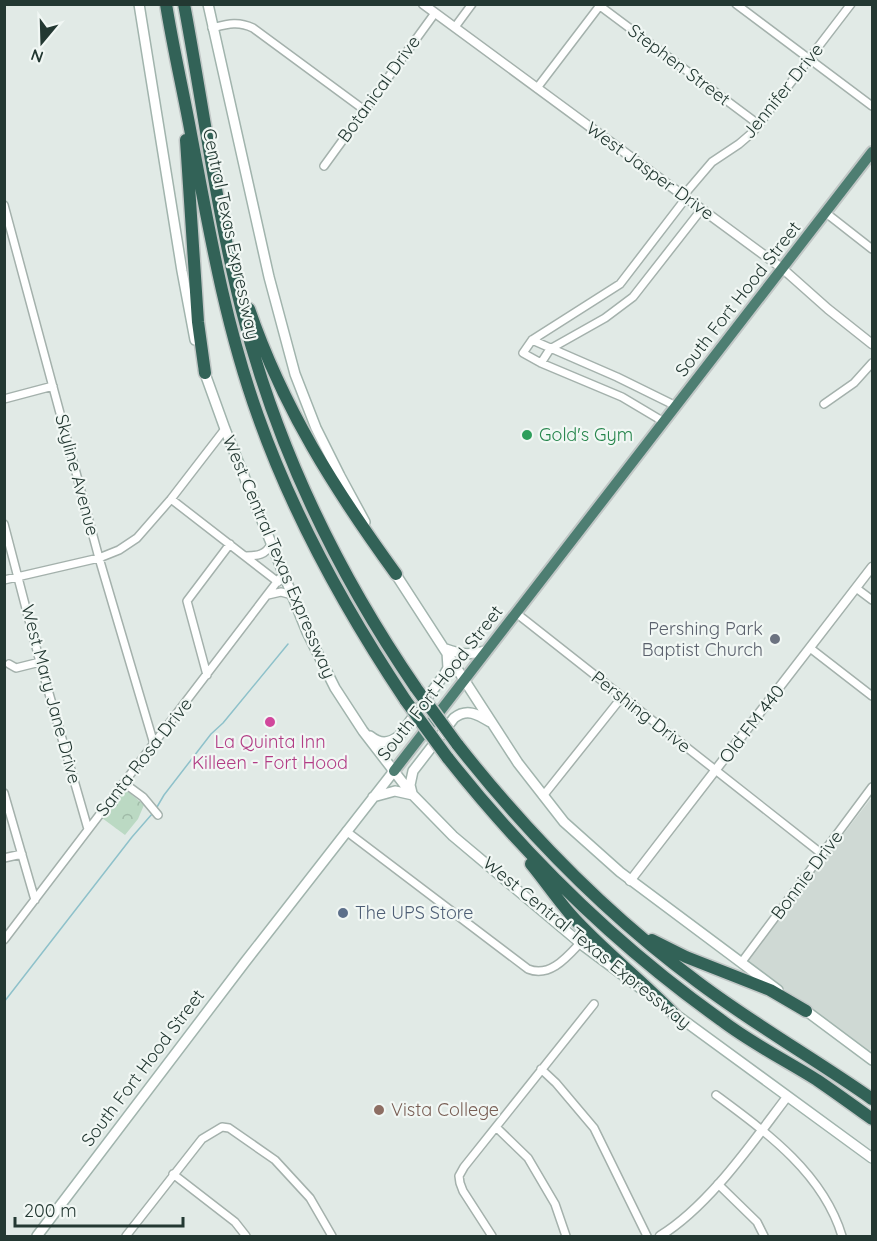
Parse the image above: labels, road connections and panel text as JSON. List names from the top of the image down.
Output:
{
  "streets": {
    "highway": ["Central Texas Expressway", "South Fort Hood Street"],
    "main road": ["West Central Texas Expressway"],
    "street": [
      "Stephen Street",
      "Botanical Drive",
      "Jennifer Drive",
      "West Jasper Drive",
      "Skyline Avenue",
      "West Mary Jane Drive",
      "Pershing Drive",
      "Old FM 440",
      "Santa Rosa Drive",
      "Bonnie Drive"
    ]
  },
  "crossings": [
    ["Stephen Street", "Jennifer Drive"],
    ["Botanical Drive", "West Jasper Drive"],
    ["Jennifer Drive", "West Jasper Drive"],
    ["West Jasper Drive", "South Fort Hood Street"],
    ["South Fort Hood Street", "West Central Texas Expressway"],
    ["South Fort Hood Street", "Pershing Drive"],
    ["Skyline Avenue", "Santa Rosa Drive"],
    ["West Central Texas Expressway", "Santa Rosa Drive"],
    ["West Mary Jane Drive", "Santa Rosa Drive"],
    ["Pershing Drive", "Old FM 440"],
    ["Pershing Drive", "Bonnie Drive"]
  ],
  "places": [
    "Gold's Gym",
    "Pershing Park Baptist Church",
    "La Quinta Inn Killeen - Fort Hood",
    "The UPS Store",
    "Vista College"
  ],
  "scale_bar": "200 m",
  "north": "bottom"
}
